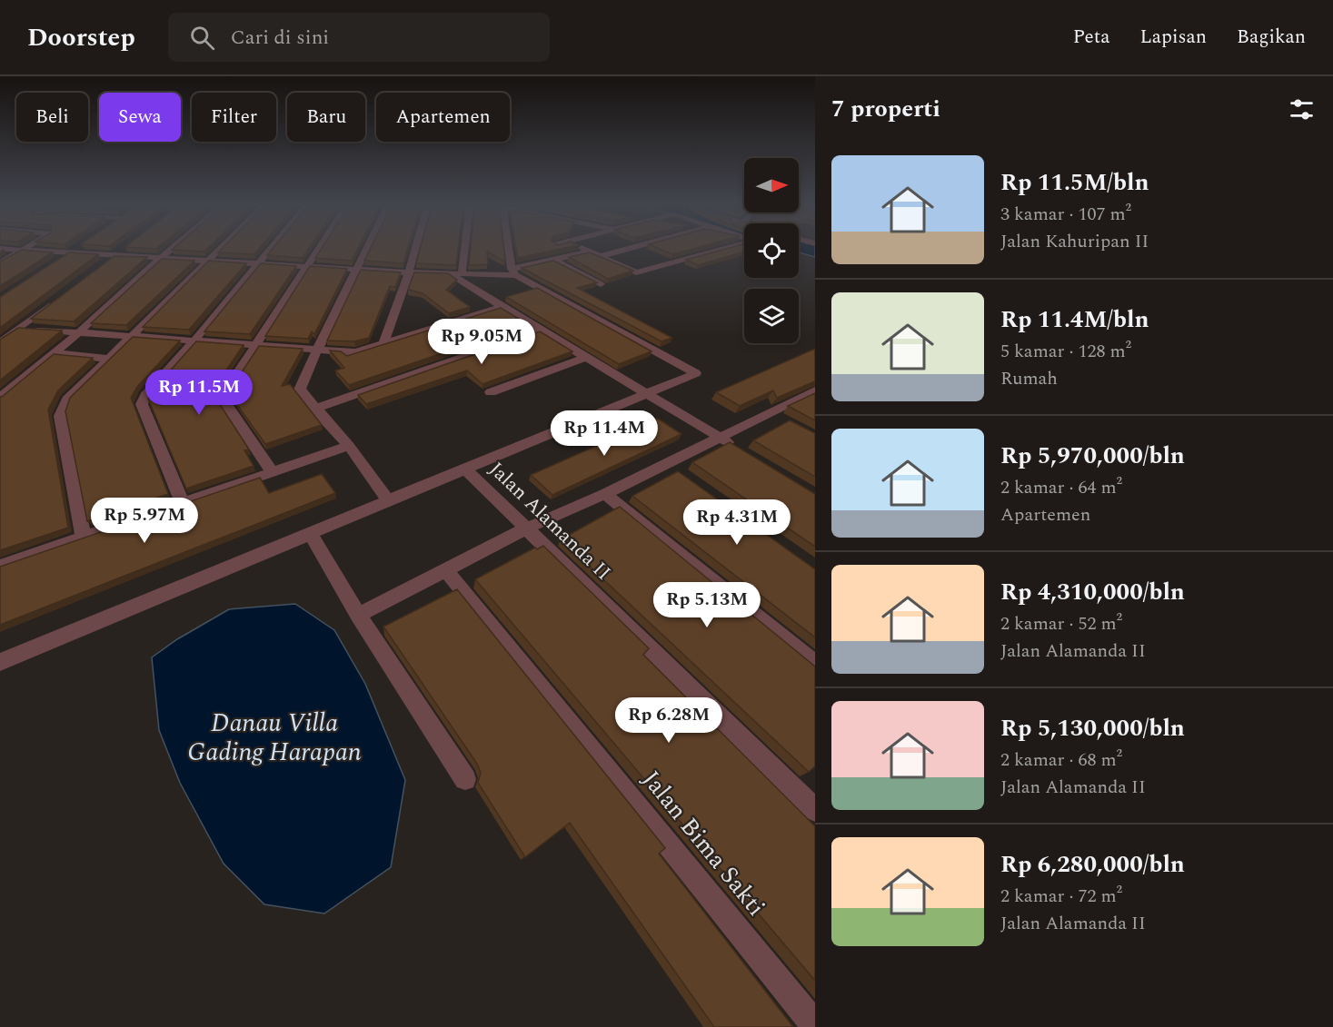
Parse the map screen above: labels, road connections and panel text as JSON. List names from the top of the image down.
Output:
{
  "streets": {
    "street": ["Jalan Alamanda II", "Jalan Bima Sakti"]
  },
  "water": ["Danau Villa Gading Harapan"],
  "north": "right",
  "page": {
    "header": "Doorstep",
    "search": "Cari di sini",
    "nav": ["Peta", "Lapisan", "Bagikan"],
    "heading": "7 properti",
    "chip": [
      "Beli",
      "Sewa",
      "Filter",
      "Baru",
      "Apartemen"
    ],
    "list": [
      {
        "name": "Rp 11.5M/bln",
        "note": "3 kamar · 107 m² · Jalan Kahuripan II"
      },
      {
        "name": "Rp 11.4M/bln",
        "note": "5 kamar · 128 m² · Rumah"
      },
      {
        "name": "Rp 5,970,000/bln",
        "note": "2 kamar · 64 m² · Apartemen"
      },
      {
        "name": "Rp 4,310,000/bln",
        "note": "2 kamar · 52 m² · Jalan Alamanda II"
      },
      {
        "name": "Rp 5,130,000/bln",
        "note": "2 kamar · 68 m² · Jalan Alamanda II"
      },
      {
        "name": "Rp 6,280,000/bln",
        "note": "2 kamar · 72 m² · Jalan Alamanda II"
      }
    ],
    "price": [
      "Rp 9.05M",
      "Rp 11.5M",
      "Rp 11.4M",
      "Rp 5.97M",
      "Rp 4.31M",
      "Rp 5.13M",
      "Rp 6.28M"
    ]
  }
}
